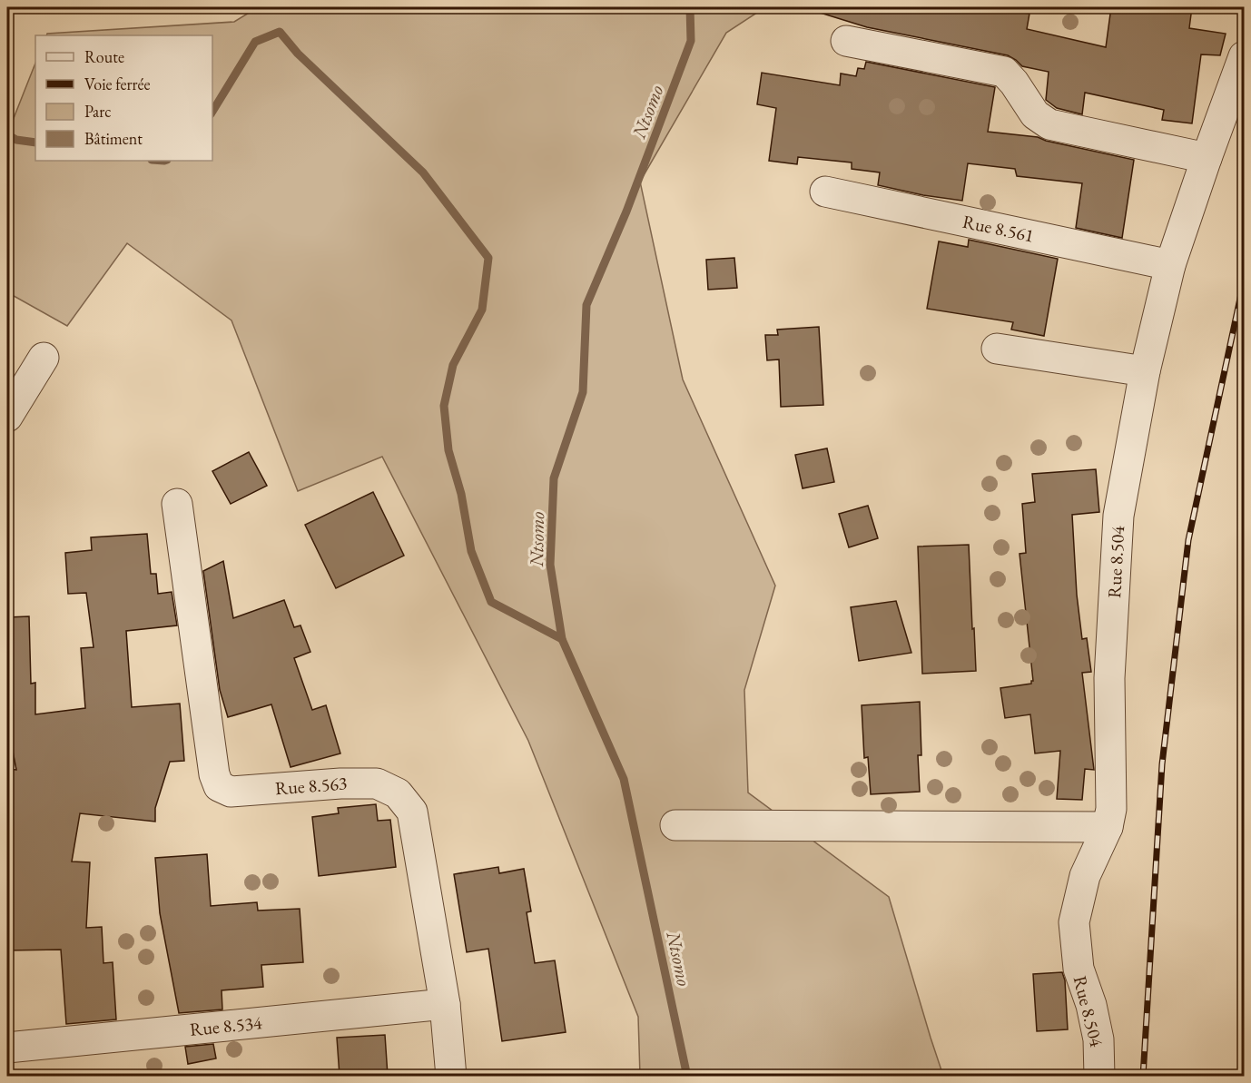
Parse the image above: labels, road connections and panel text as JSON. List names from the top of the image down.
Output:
{
  "streets": {
    "street": [
      "Rue 8.561",
      "Rue 8.504",
      "Rue 8.563",
      "Rue 8.534"
    ]
  },
  "crossings": [
    ["Rue 8.561", "Rue 8.504"],
    ["Rue 8.563", "Rue 8.534"]
  ],
  "water": ["Ntsomo"],
  "legend": [
    "Route",
    "Voie ferrée",
    "Parc",
    "Bâtiment"
  ]
}
